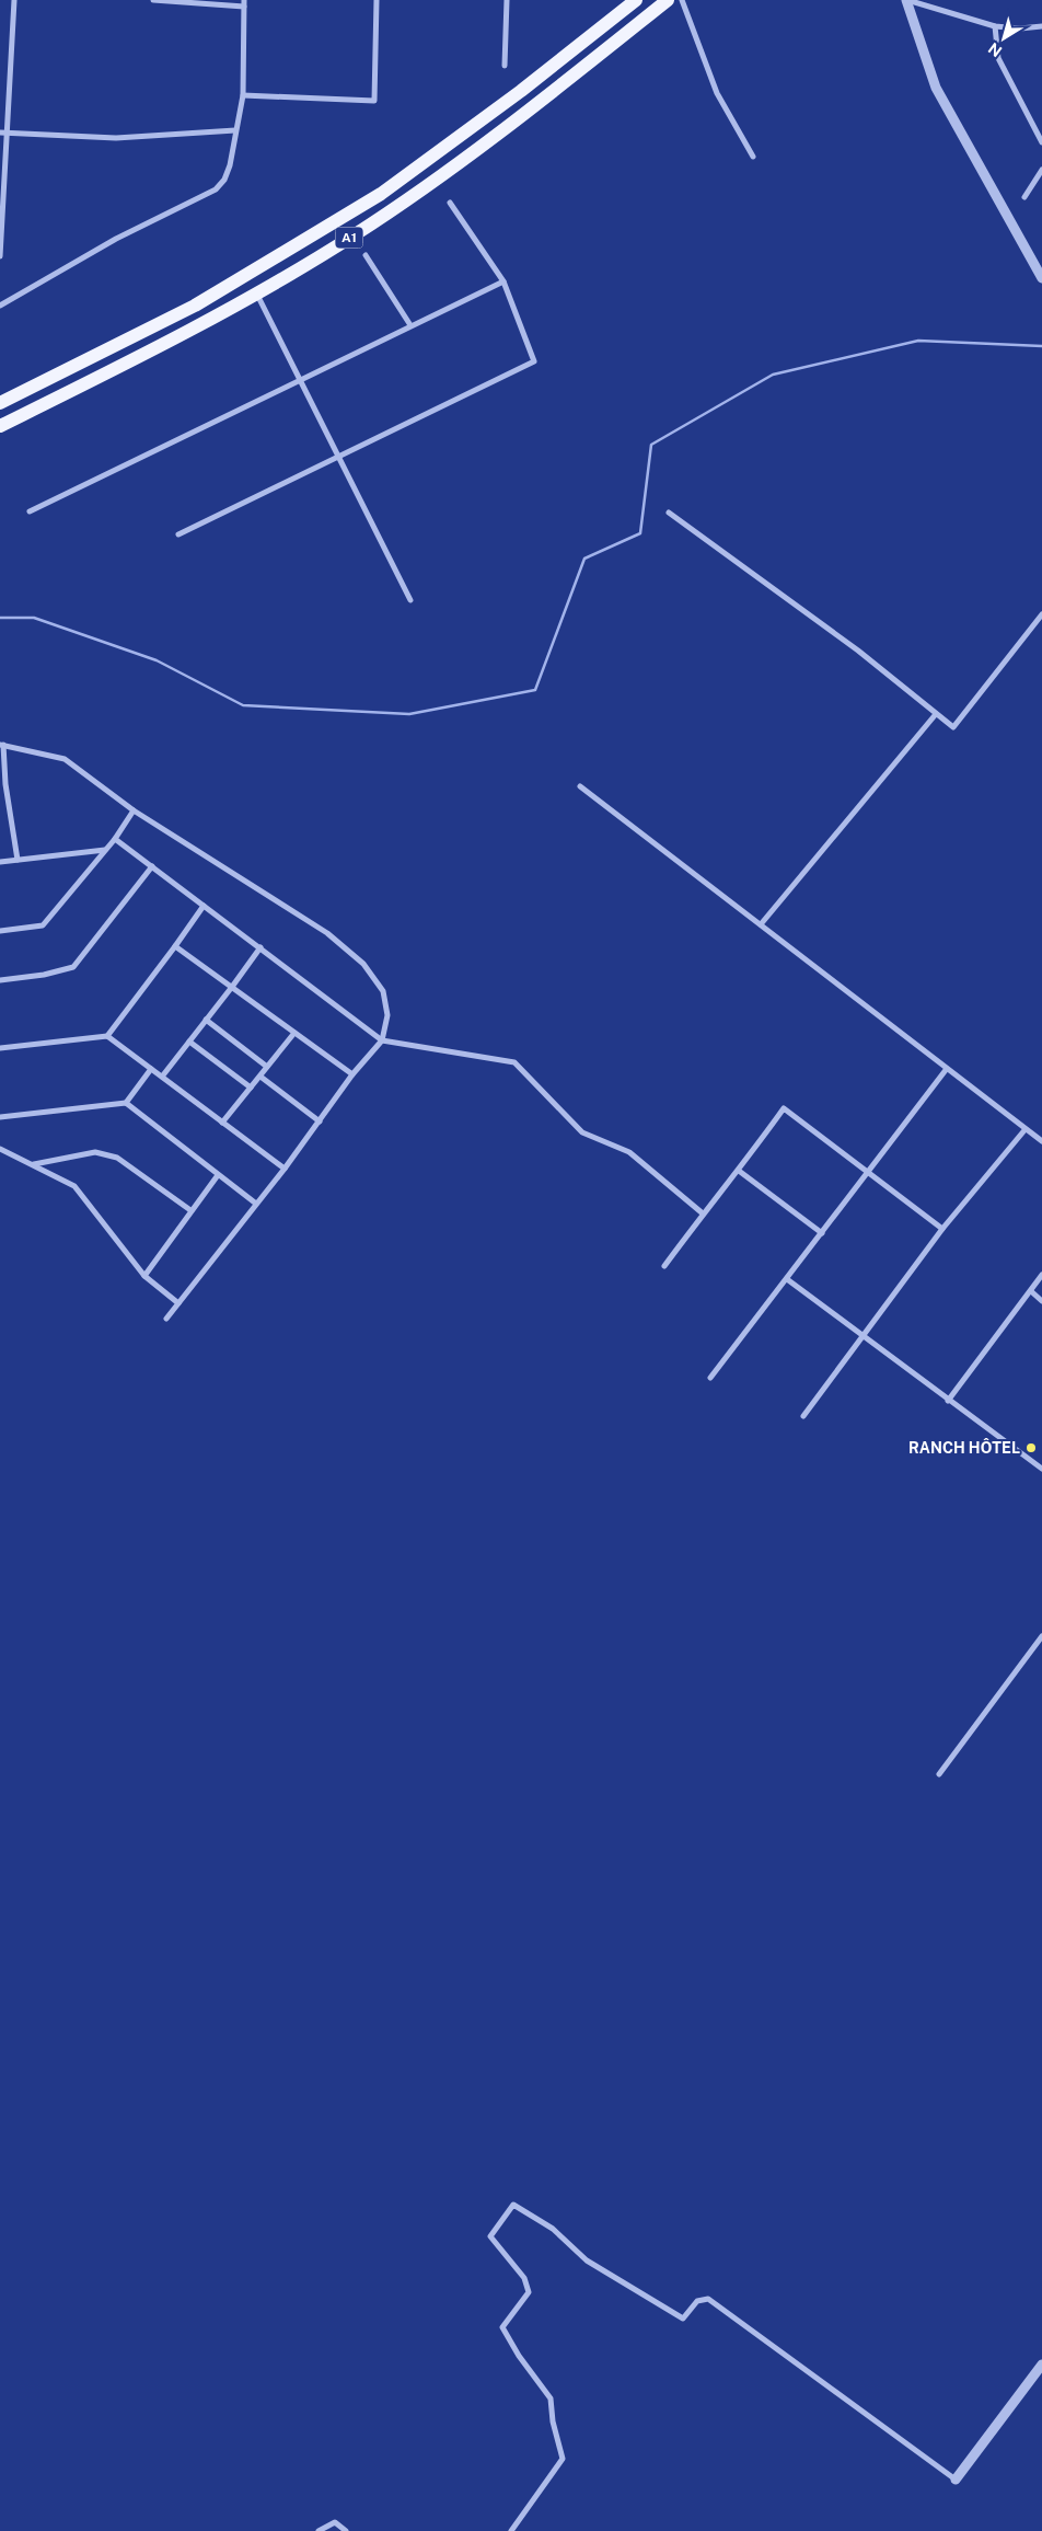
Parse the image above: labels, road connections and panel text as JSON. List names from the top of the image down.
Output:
{
  "streets": {
    "main road": ["A1"]
  },
  "places": ["RANCH HÔTEL"],
  "north": "bottom left"
}
